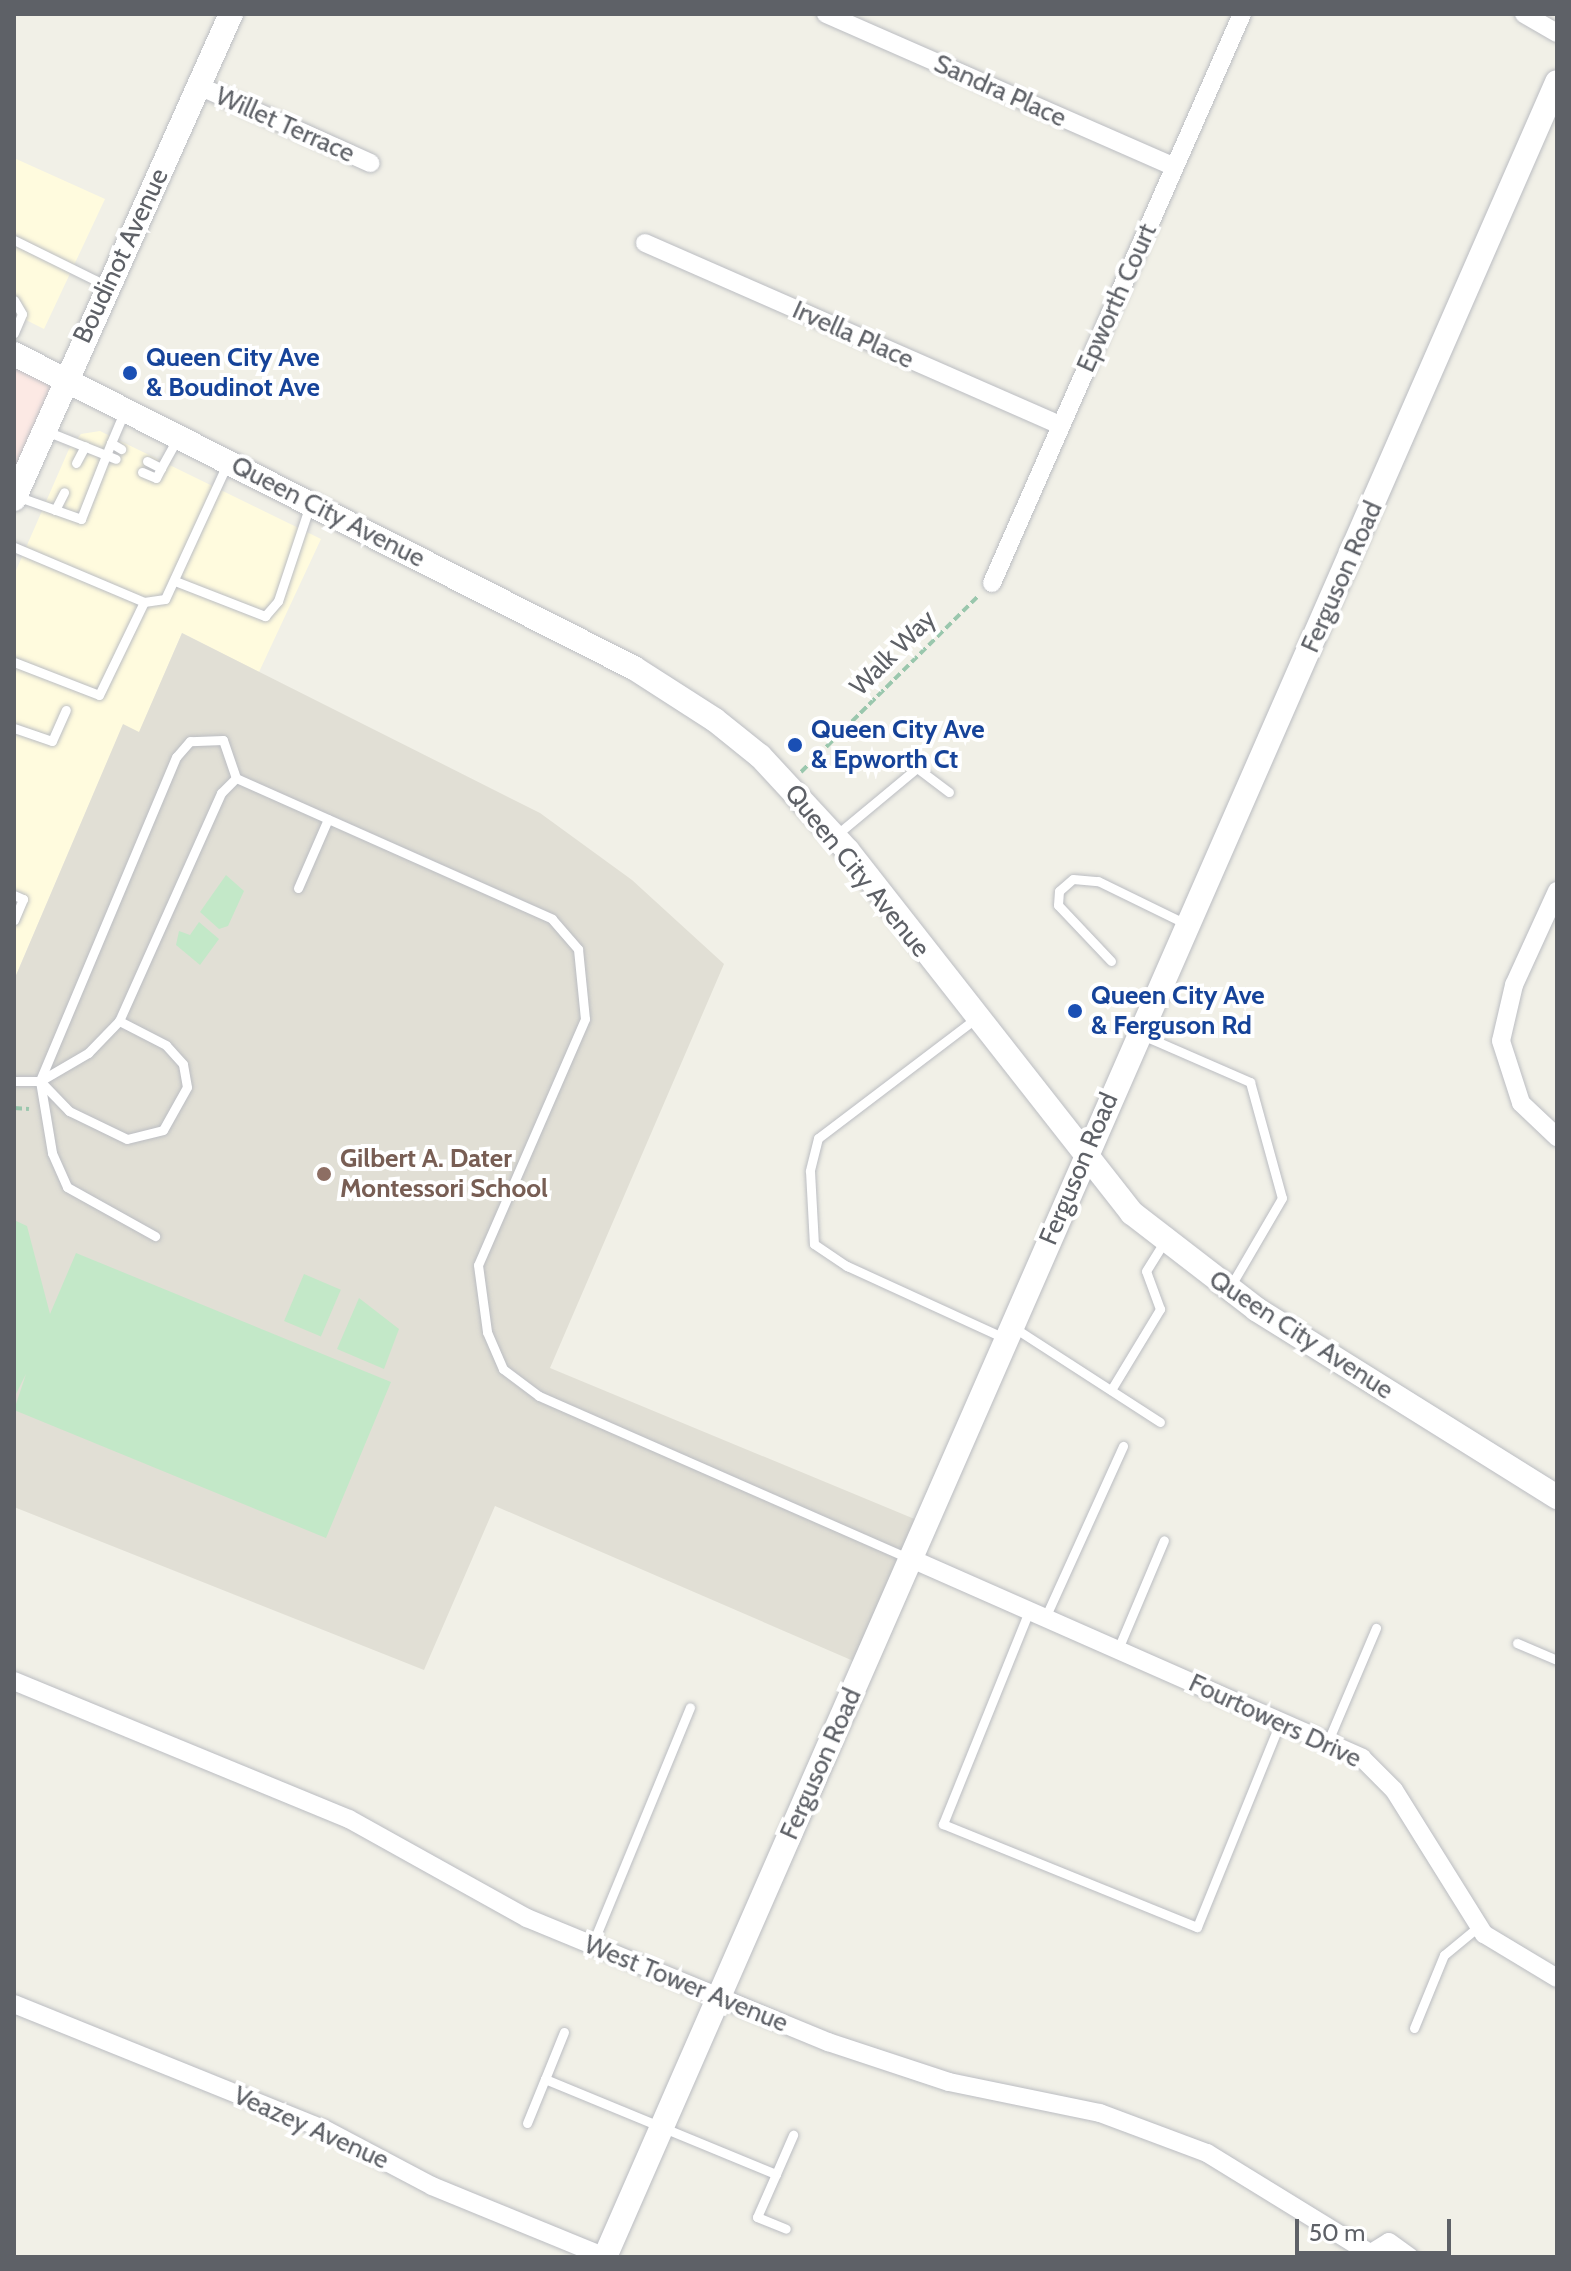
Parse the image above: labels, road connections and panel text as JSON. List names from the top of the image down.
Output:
{
  "streets": {
    "street": [
      "Sandra Place",
      "Willet Terrace",
      "Boudinot Avenue",
      "Epworth Court",
      "Irvella Place",
      "Queen City Avenue",
      "Ferguson Road",
      "Fourtowers Drive",
      "West Tower Avenue",
      "Veazey Avenue"
    ],
    "path": ["Walk Way"]
  },
  "crossings": [
    ["Sandra Place", "Epworth Court"],
    ["Willet Terrace", "Boudinot Avenue"],
    ["Boudinot Avenue", "Queen City Avenue"],
    ["Epworth Court", "Irvella Place"],
    ["Epworth Court", "Walk Way"],
    ["Queen City Avenue", "Ferguson Road"],
    ["Queen City Avenue", "Walk Way"],
    ["Ferguson Road", "Fourtowers Drive"],
    ["Ferguson Road", "West Tower Avenue"],
    ["Ferguson Road", "Veazey Avenue"]
  ],
  "places": [
    "Queen City Ave & Boudinot Ave",
    "Queen City Ave & Epworth Ct",
    "Queen City Ave & Ferguson Rd",
    "Gilbert A. Dater Montessori School"
  ],
  "scale_bar": "50 m"
}
